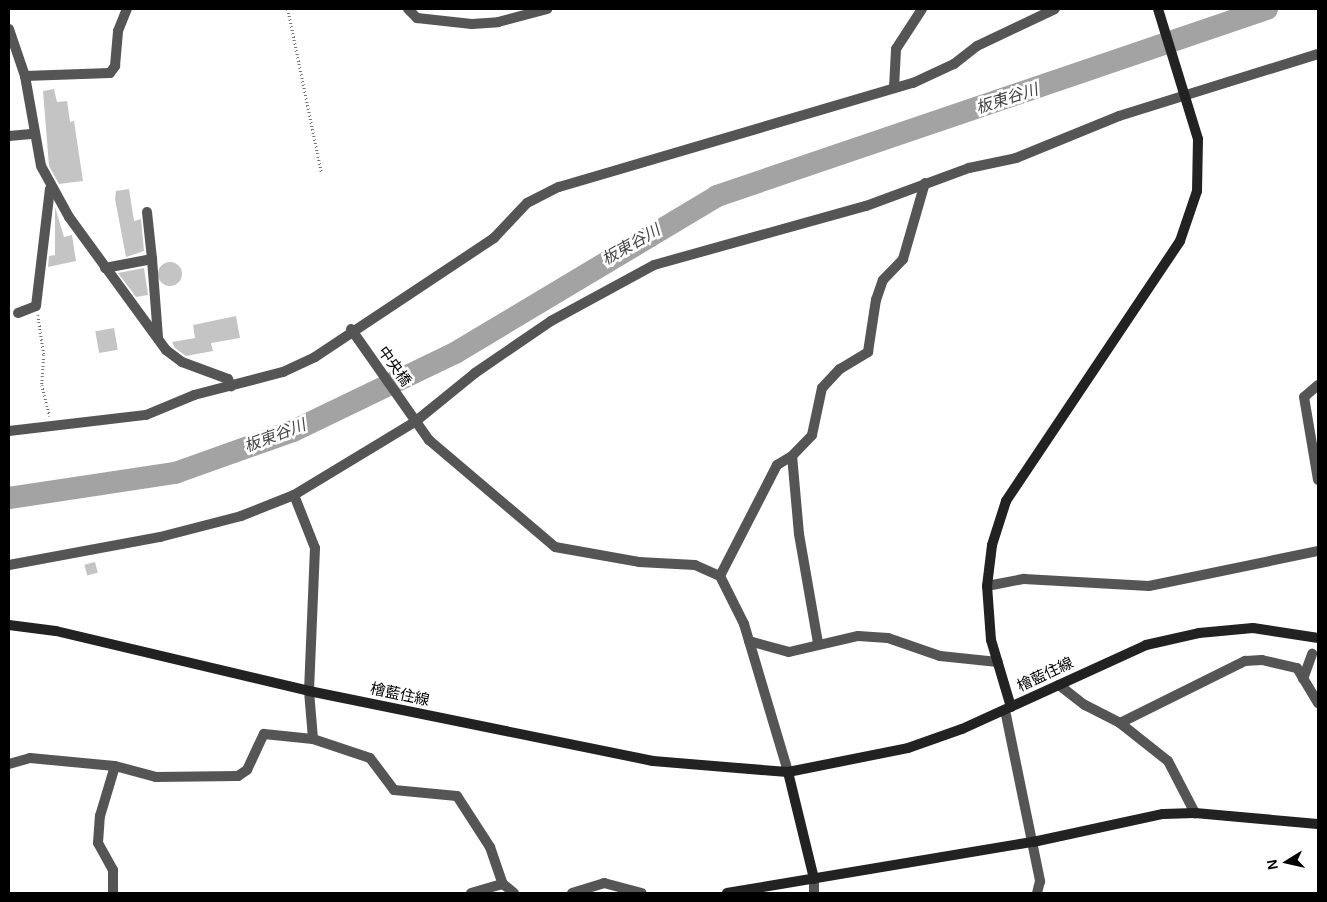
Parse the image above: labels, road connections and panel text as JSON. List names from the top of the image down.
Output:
{
  "streets": {
    "main road": ["檜藍住線"],
    "street": ["中央橋"]
  },
  "water": ["板東谷川"],
  "north": "left"
}
